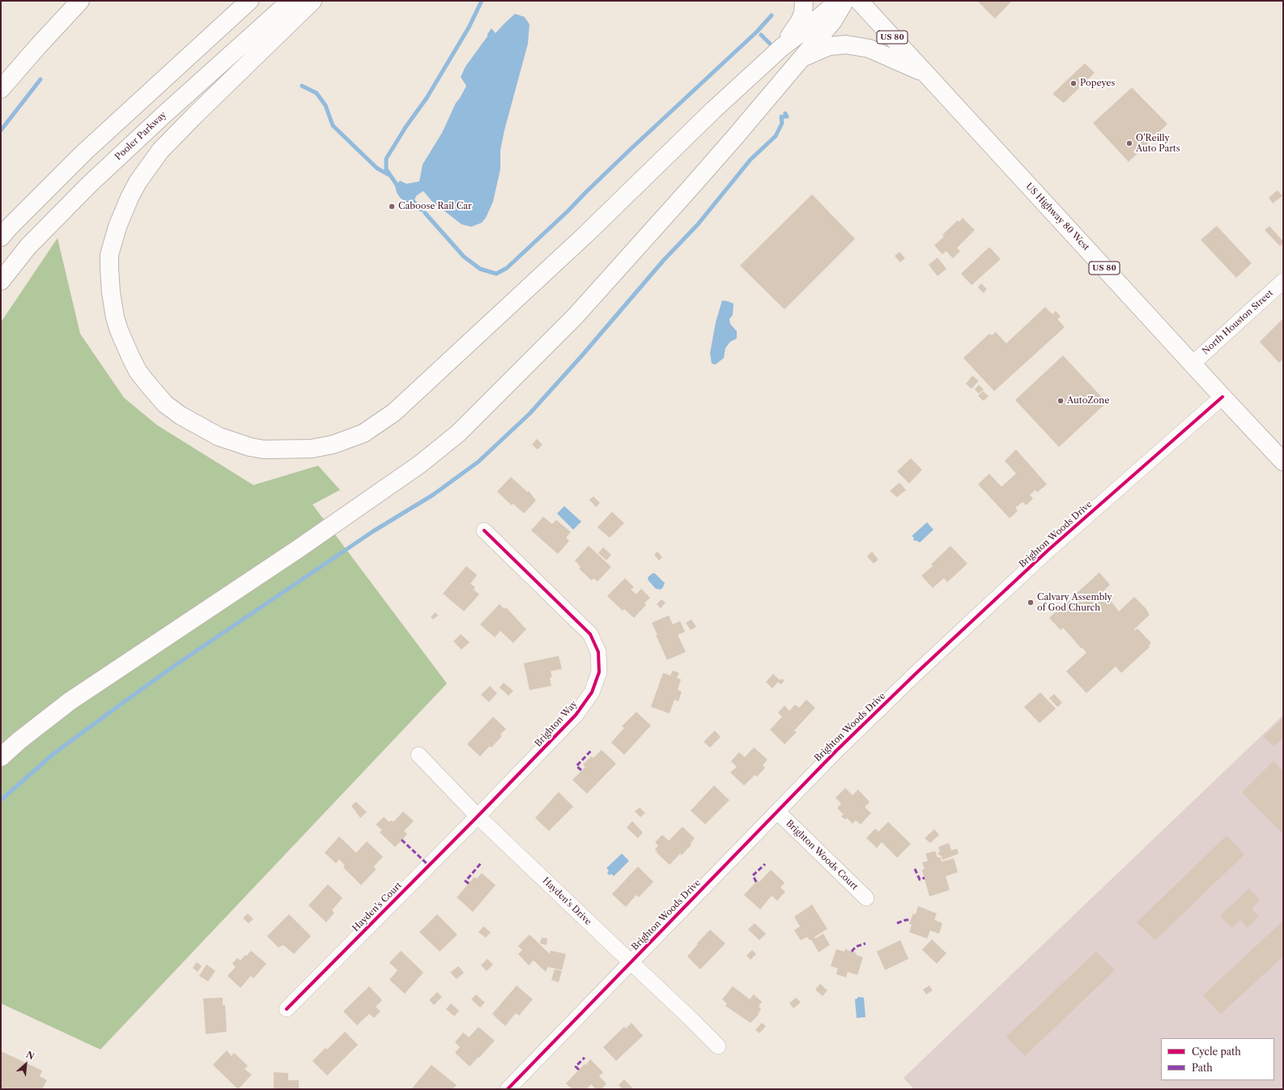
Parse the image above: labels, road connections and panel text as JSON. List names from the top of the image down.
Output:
{
  "streets": {
    "main road": ["US 80", "Pooler Parkway", "US Highway 80 West"],
    "street": [
      "North Houston Street",
      "Brighton Woods Drive",
      "Brighton Way",
      "Brighton Woods Court",
      "Hayden's Drive",
      "Hayden's Court"
    ]
  },
  "crossings": [
    ["US Highway 80 West", "North Houston Street"],
    ["US Highway 80 West", "Brighton Woods Drive"],
    ["Brighton Woods Drive", "Brighton Woods Court"],
    ["Brighton Woods Drive", "Hayden's Drive"],
    ["Brighton Way", "Hayden's Drive"],
    ["Brighton Way", "Hayden's Court"],
    ["Hayden's Drive", "Hayden's Court"]
  ],
  "places": [
    "Popeyes",
    "O'Reilly Auto Parts",
    "Caboose Rail Car",
    "AutoZone",
    "Calvary Assembly of God Church"
  ],
  "legend": ["Cycle path", "Path"],
  "north": "top right"
}
